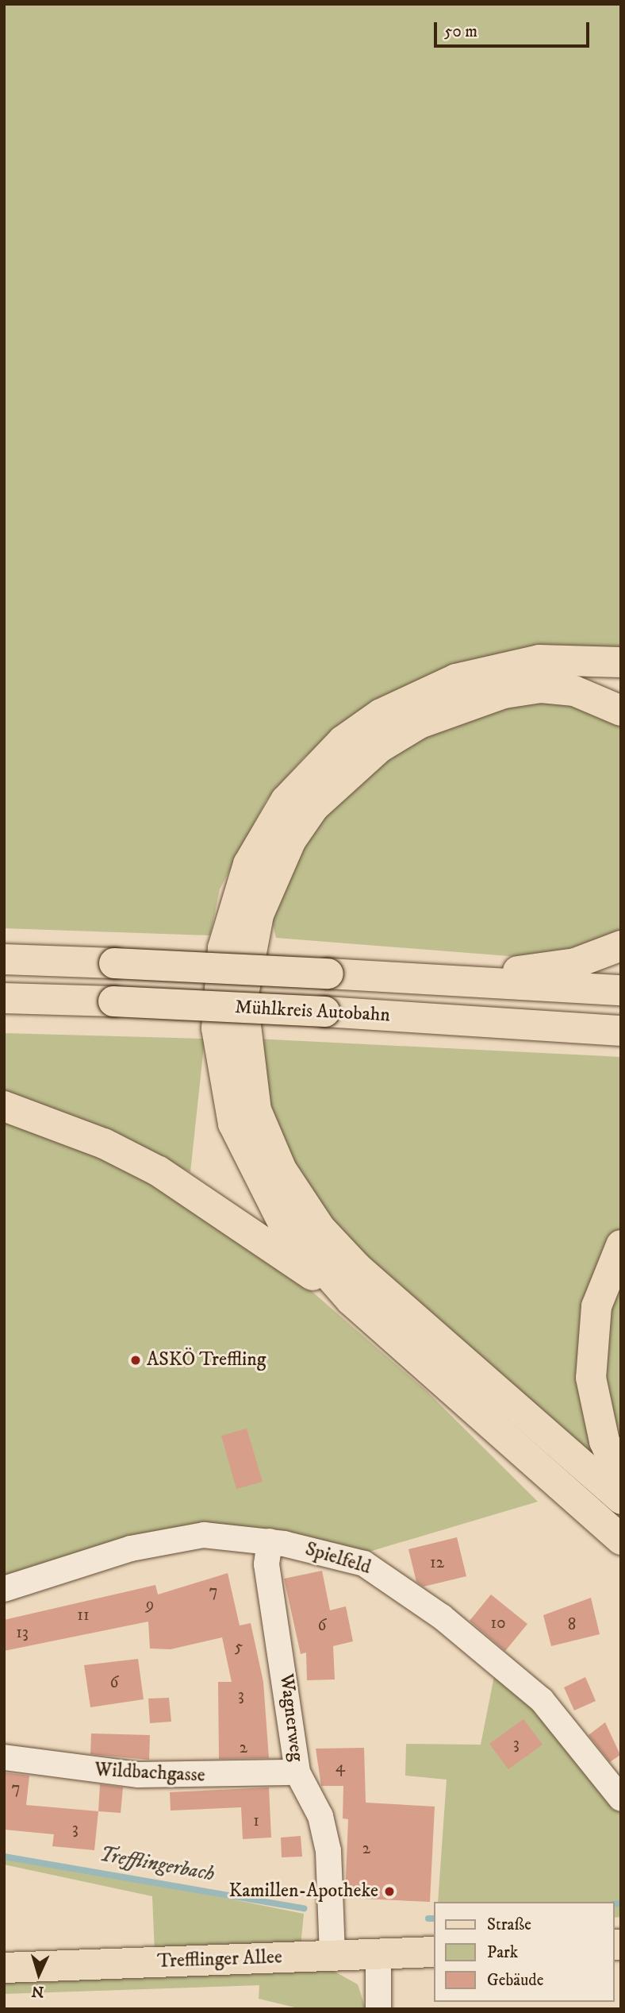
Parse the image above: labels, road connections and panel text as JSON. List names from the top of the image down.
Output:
{
  "streets": {
    "main road": ["Mühlkreis Autobahn", "Trefflinger Allee"],
    "street": ["Spielfeld", "Wagnerweg", "Wildbachgasse"]
  },
  "crossings": [
    ["Spielfeld", "Wagnerweg"],
    ["Wagnerweg", "Wildbachgasse"],
    ["Wagnerweg", "Trefflinger Allee"]
  ],
  "water": ["Trefflingerbach"],
  "places": ["ASKÖ Treffling", "Kamillen-Apotheke"],
  "house_numbers": [
    "12",
    "7",
    "9",
    "11",
    "10",
    "8",
    "6",
    "13",
    "5",
    "6",
    "3",
    "3",
    "2",
    "4",
    "7",
    "1",
    "3",
    "2"
  ],
  "legend": ["Straße", "Park", "Gebäude"],
  "scale_bar": "50 m",
  "north": "bottom"
}
